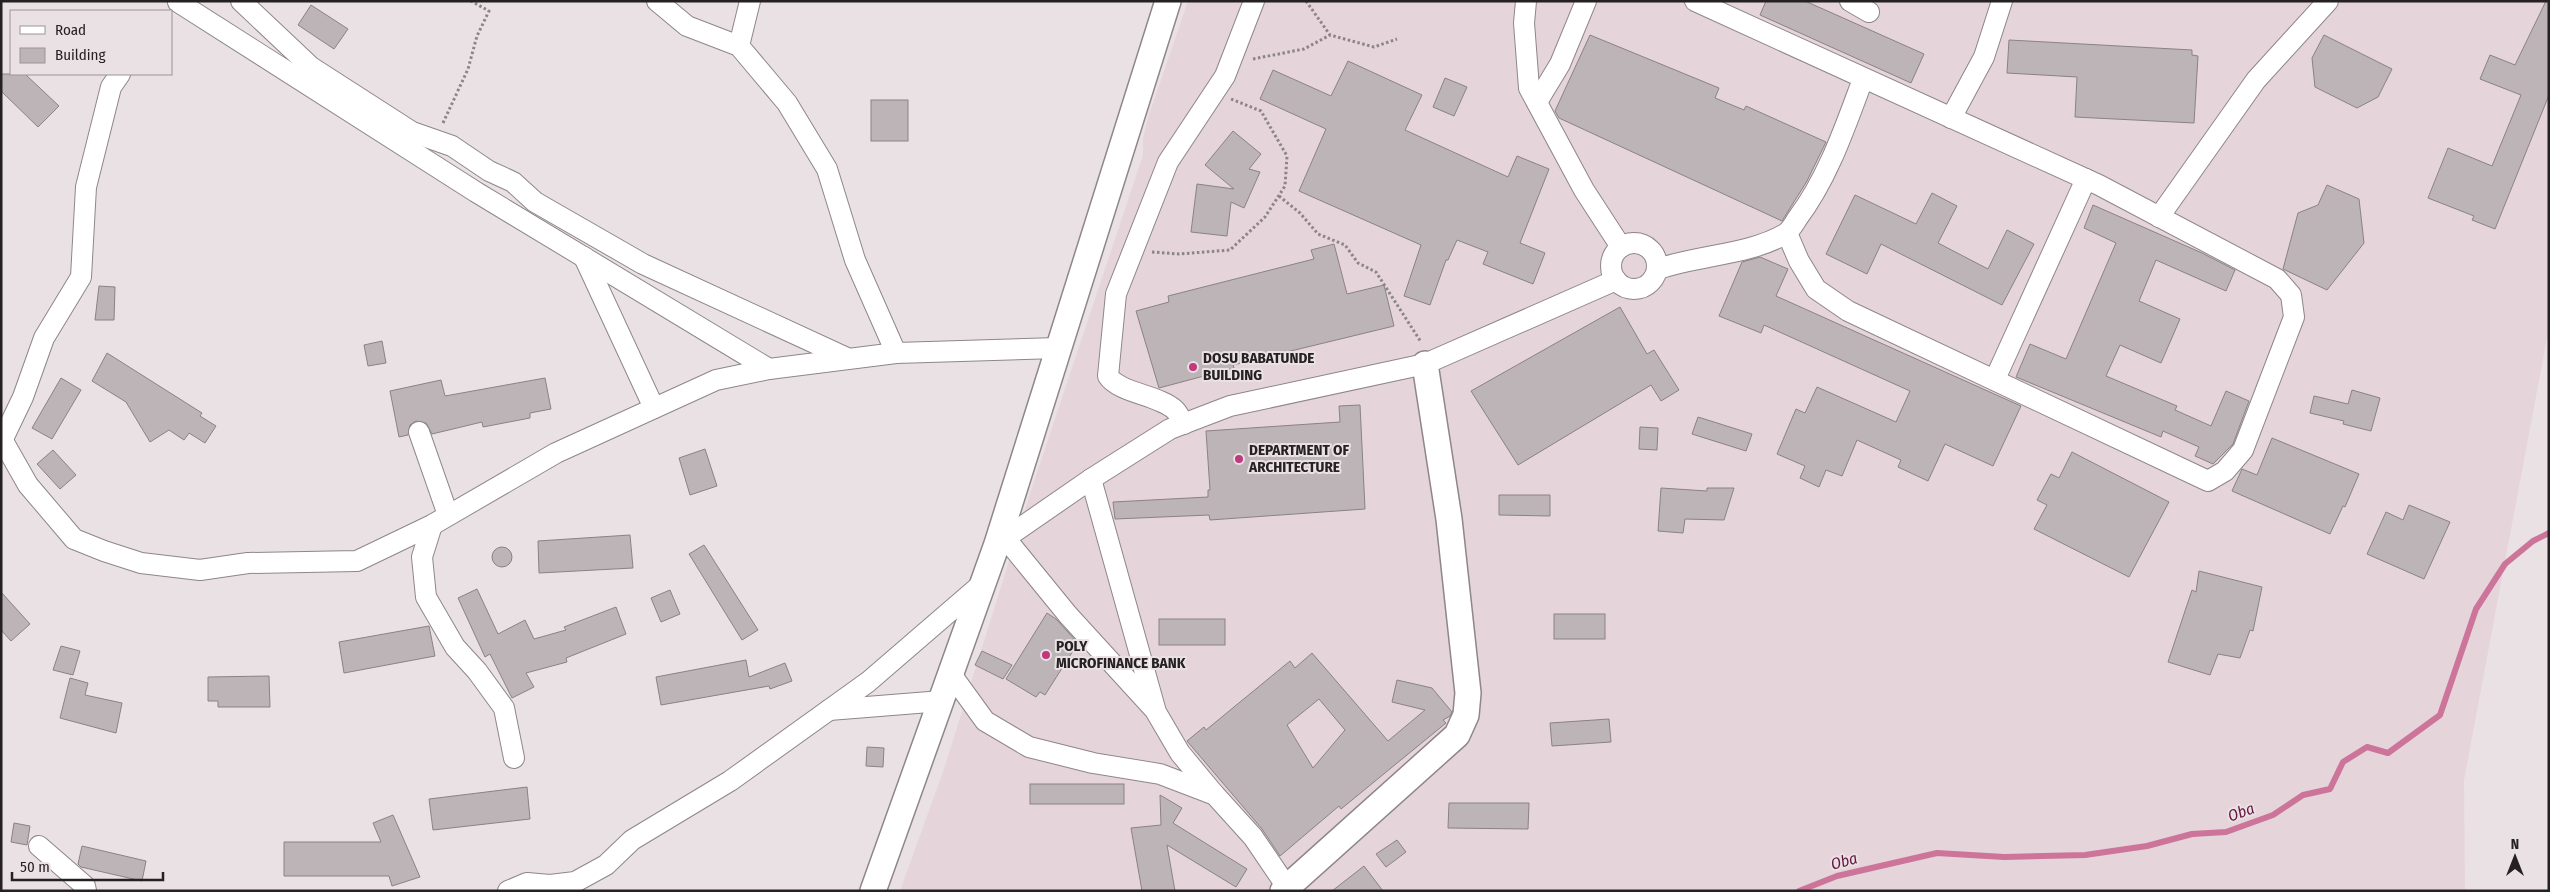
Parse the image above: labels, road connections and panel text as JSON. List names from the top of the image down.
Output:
{
  "water": ["Oba"],
  "places": ["DOSU BABATUNDE BUILDING", "DEPARTMENT OF ARCHITECTURE", "POLY MICROFINANCE BANK"],
  "legend": ["Road", "Building"],
  "scale_bar": "50 m",
  "north": "top"
}
